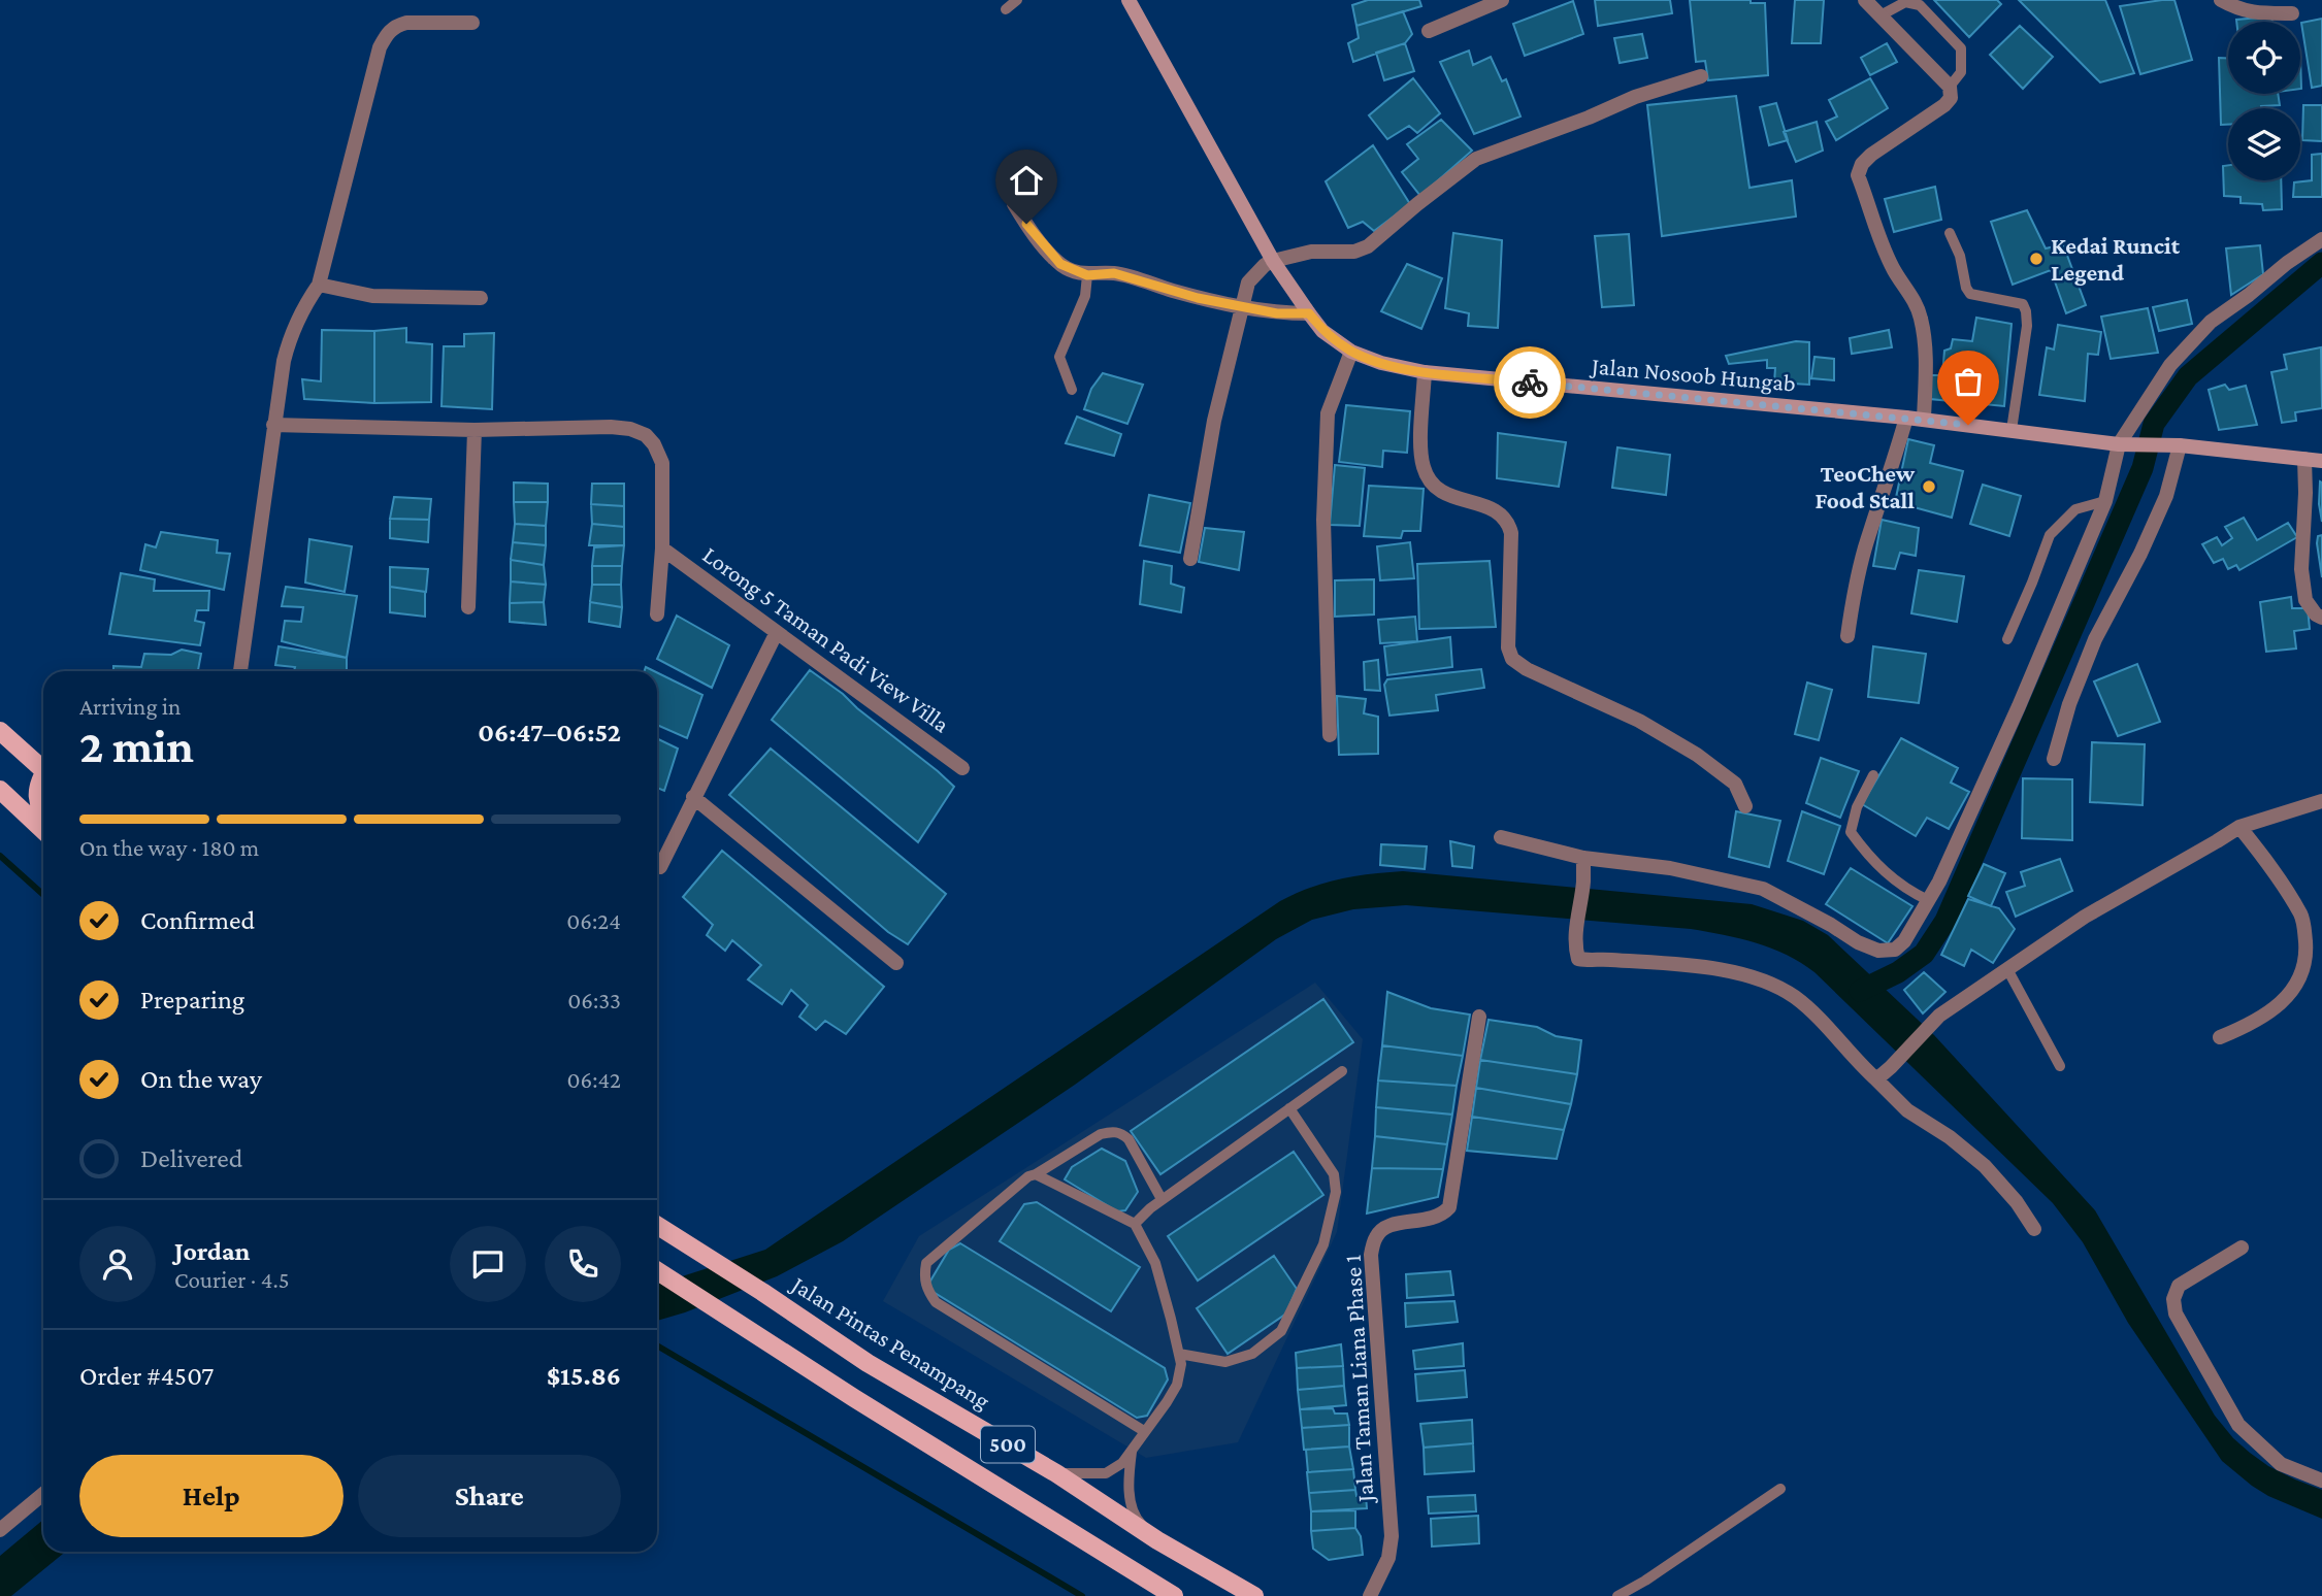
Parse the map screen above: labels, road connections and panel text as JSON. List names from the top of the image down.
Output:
{
  "streets": {
    "main road": ["Jalan Nosoob Hungab", "Jalan Pintas Penampang", "500"],
    "street": ["Lorong 5 Taman Padi View Villa", "Jalan Taman Liana Phase 1"]
  },
  "places": ["Kedai Runcit Legend", "TeoChew Food Stall"],
  "page": {
    "heading": ["2 min", "Arriving in", "06:47–06:52"],
    "panel": [
      "Jordan",
      "Courier · 4.5",
      "Order #4507",
      "$15.86"
    ],
    "bar": "On the way · 180 m",
    "list": [
      ["Confirmed", "06:24"],
      ["Preparing", "06:33"],
      ["On the way", "06:42"],
      "Delivered"
    ],
    "buttons": ["Help", "Share"]
  }
}
